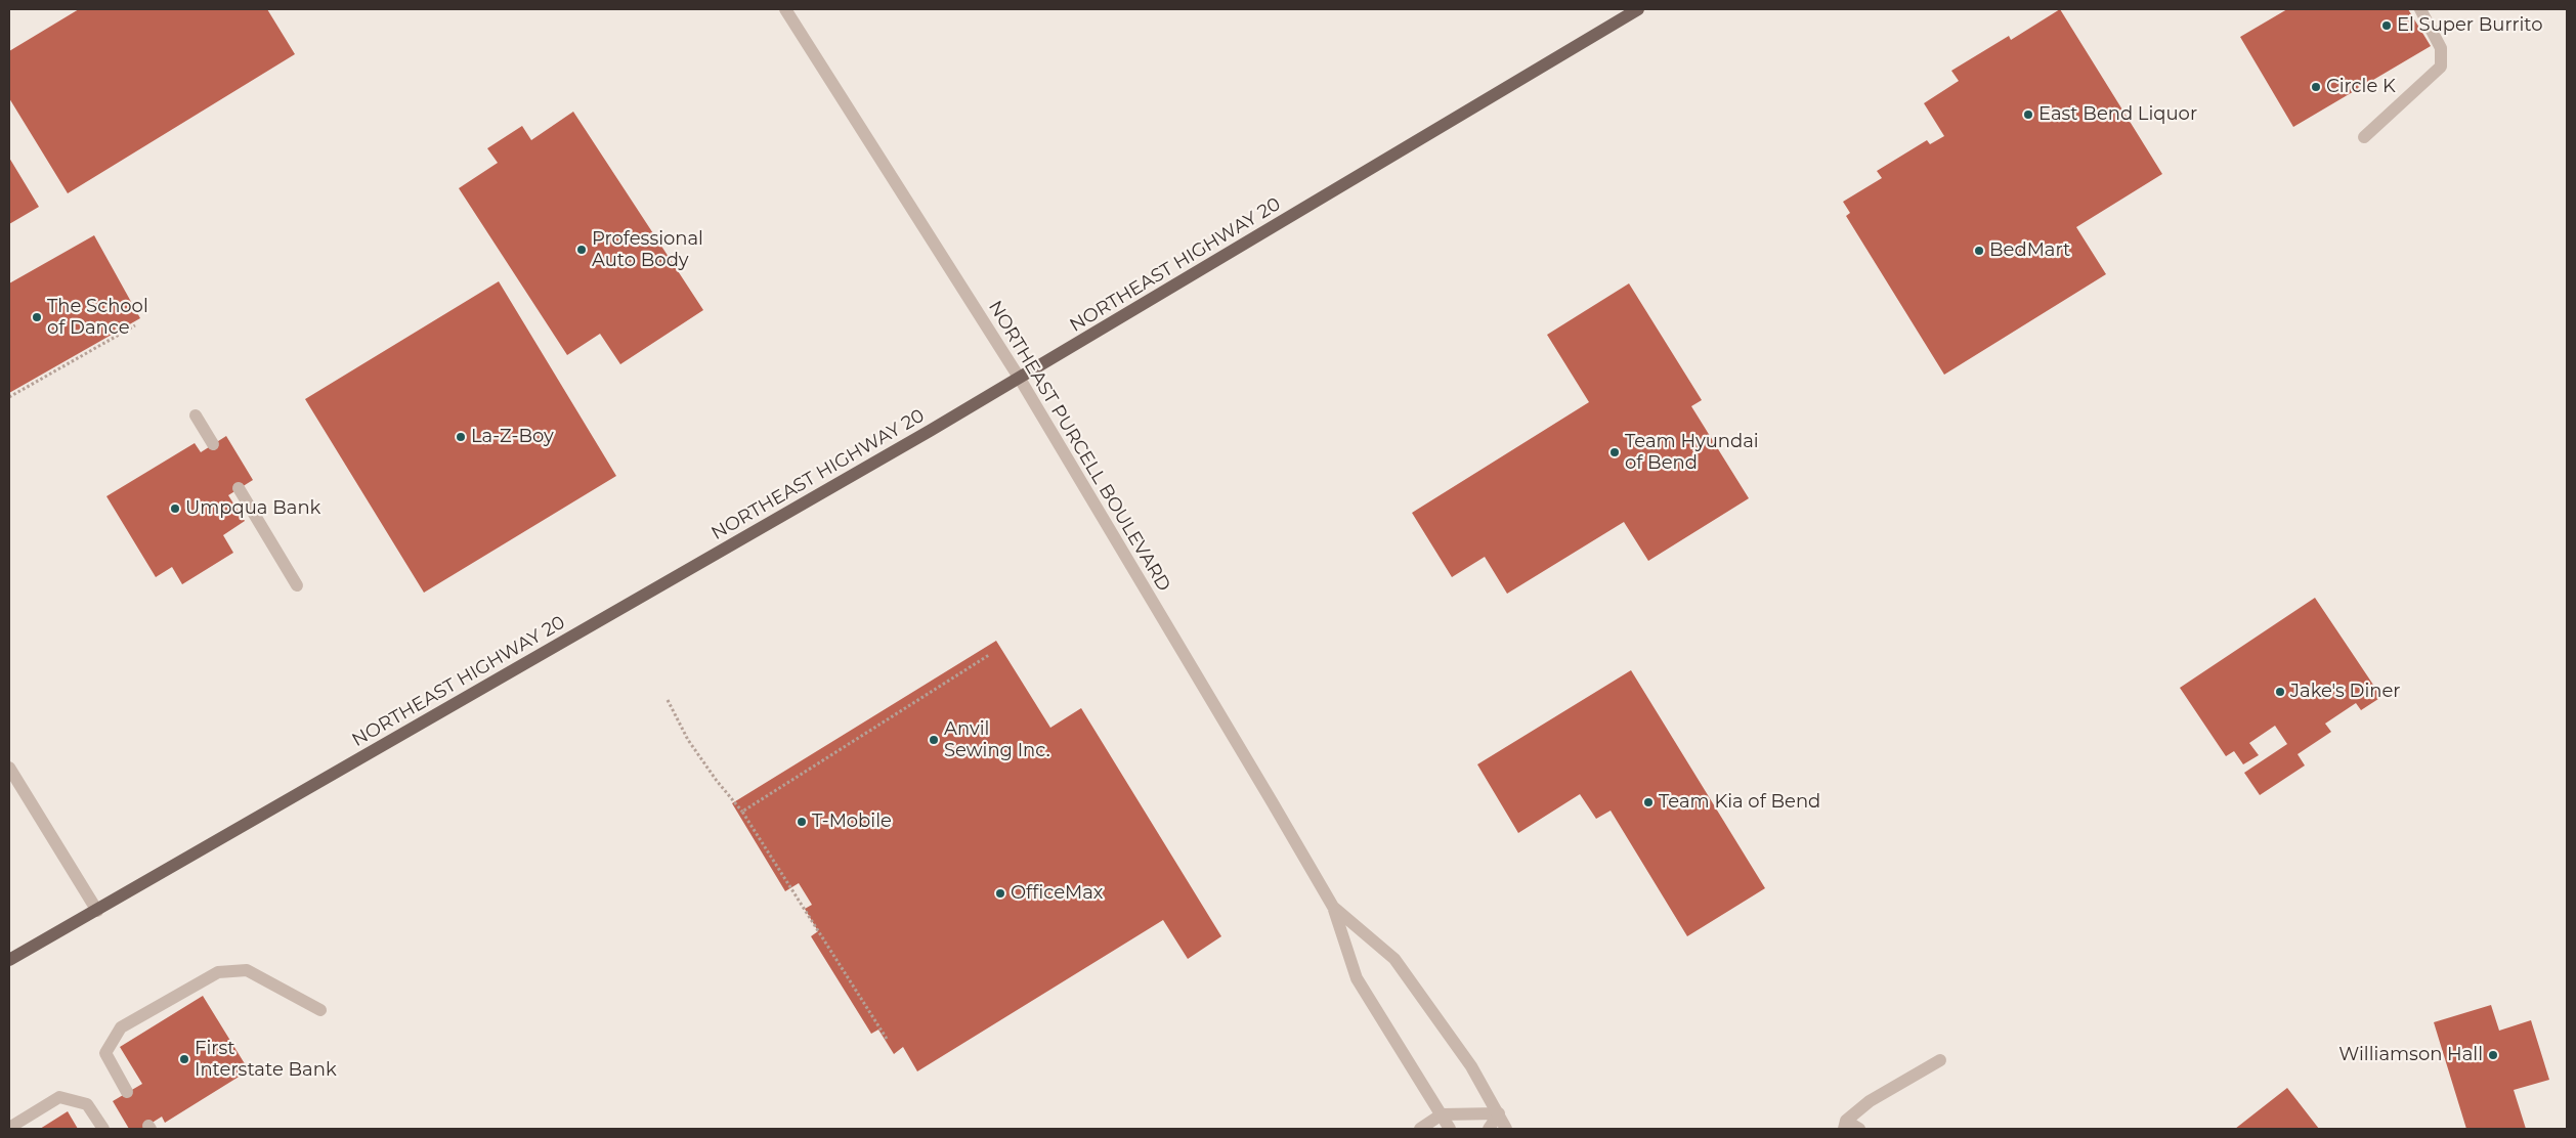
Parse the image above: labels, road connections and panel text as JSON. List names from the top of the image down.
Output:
{
  "streets": {
    "main road": ["NORTHEAST HIGHWAY 20"],
    "street": ["NORTHEAST PURCELL BOULEVARD"]
  },
  "crossings": [
    ["NORTHEAST HIGHWAY 20", "NORTHEAST PURCELL BOULEVARD"]
  ],
  "places": [
    "El Super Burrito",
    "Circle K",
    "East Bend Liquor",
    "Professional Auto Body",
    "BedMart",
    "The School of Dance",
    "La-Z-Boy",
    "Team Hyundai of Bend",
    "Umpqua Bank",
    "Jake's Diner",
    "Anvil Sewing Inc.",
    "Team Kia of Bend",
    "T-Mobile",
    "OfficeMax",
    "Williamson Hall",
    "First Interstate Bank"
  ]
}
